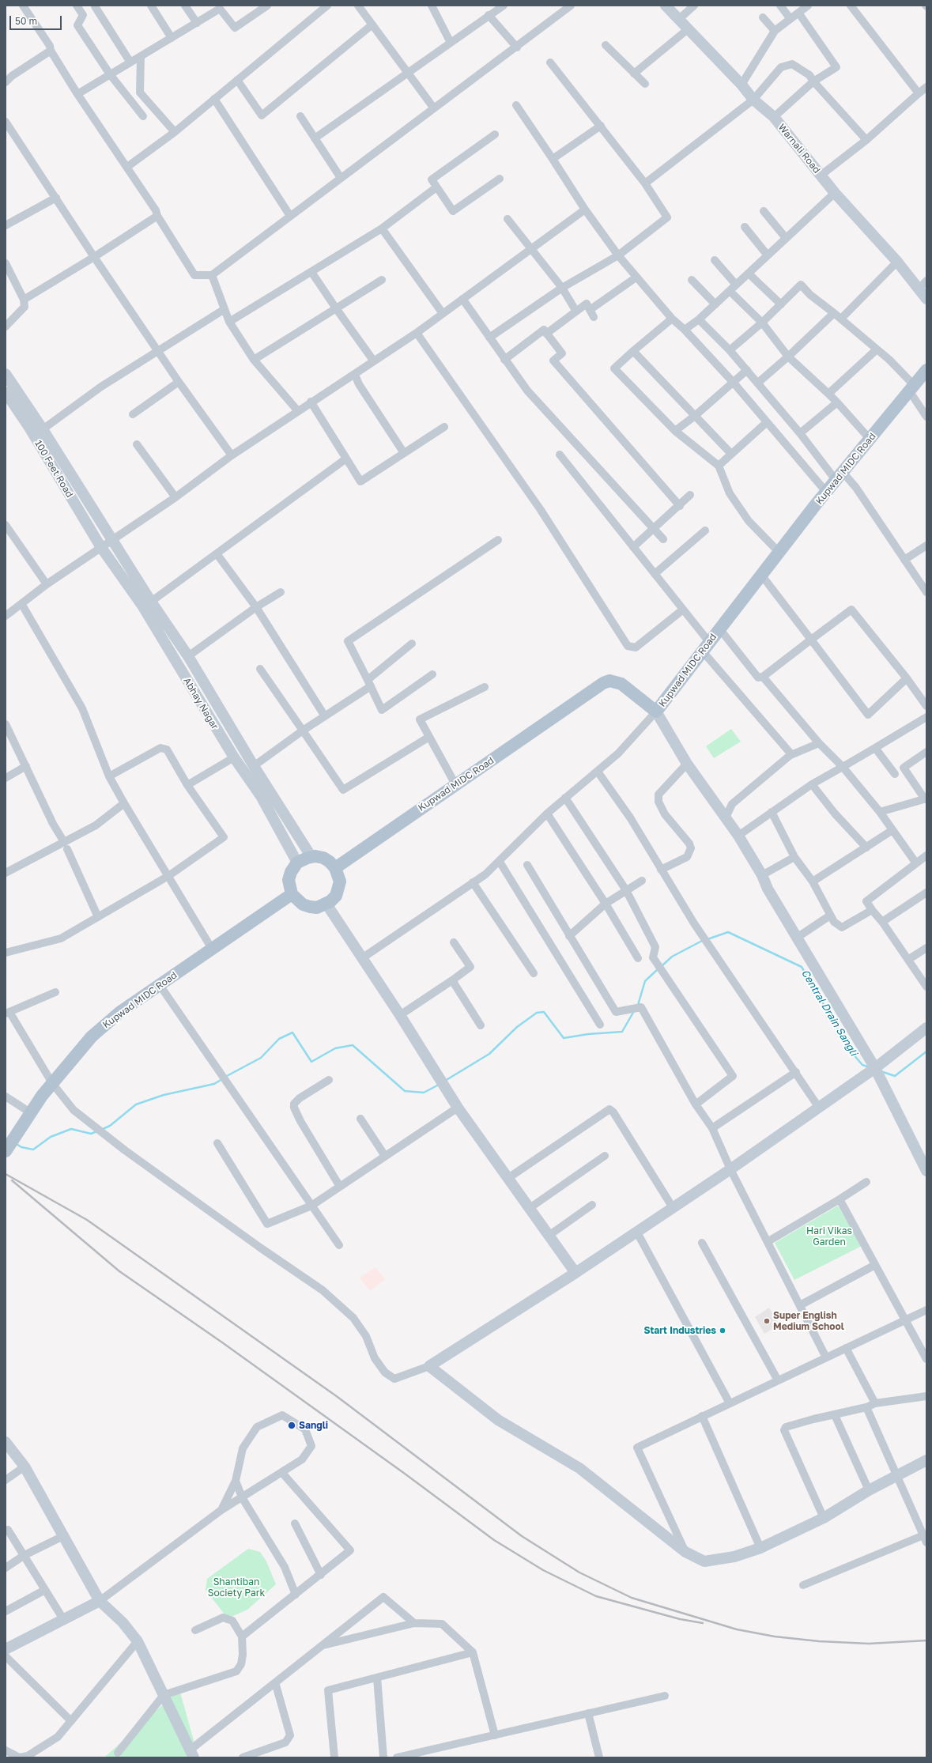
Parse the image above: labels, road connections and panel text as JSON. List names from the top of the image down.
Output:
{
  "streets": {
    "main road": [
      "Warnali Road",
      "100 Feet Road",
      "Kupwad MIDC Road",
      "Abhay Nagar"
    ]
  },
  "crossings": [
    ["100 Feet Road", "Abhay Nagar"],
    ["Kupwad MIDC Road", "Abhay Nagar"]
  ],
  "water": ["Central Drain Sangli"],
  "parks": ["Hari Vikas Garden", "Shantiban Society Park"],
  "places": ["Super English Medium School", "Start Industries", "Sangli"],
  "scale_bar": "50 m"
}
